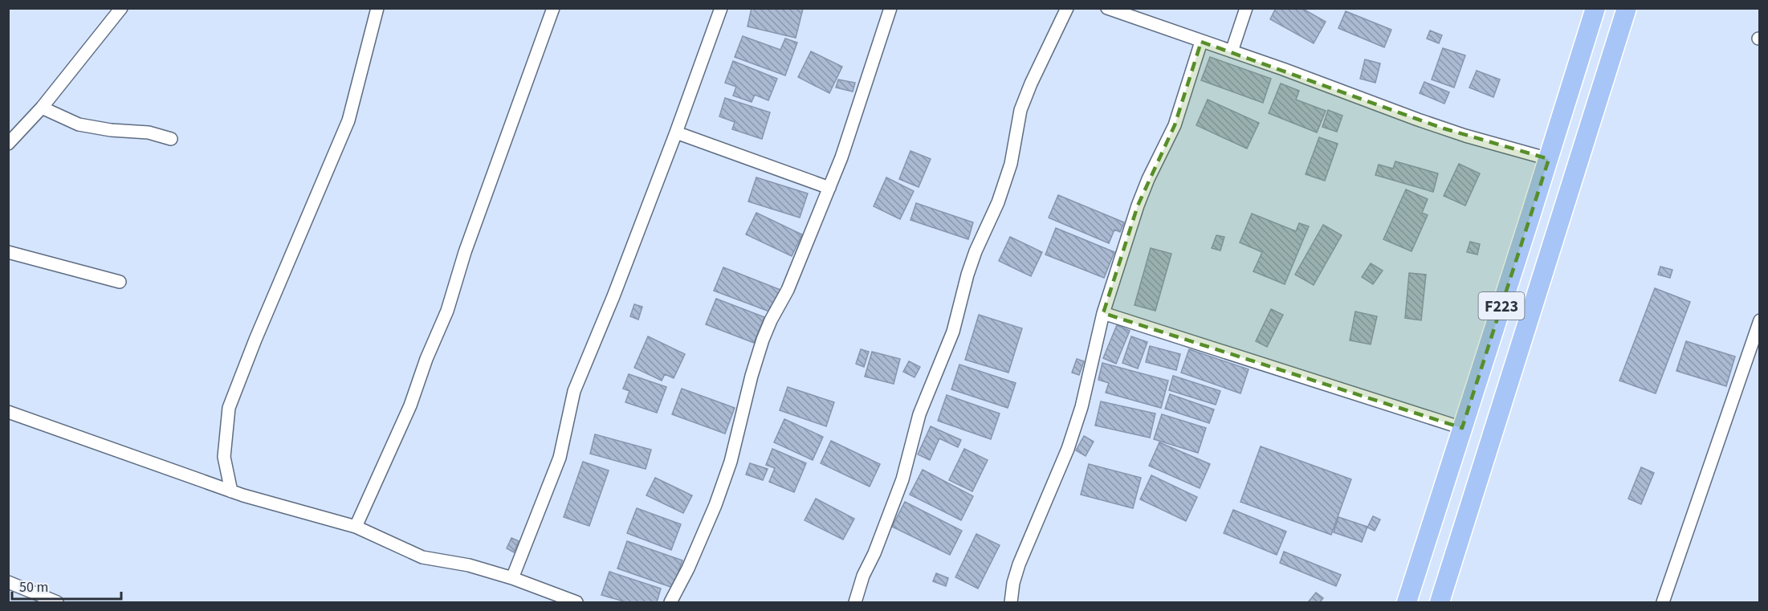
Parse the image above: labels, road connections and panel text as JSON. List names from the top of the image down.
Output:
{
  "streets": {
    "main road": ["F223"]
  },
  "scale_bar": "50 m"
}
